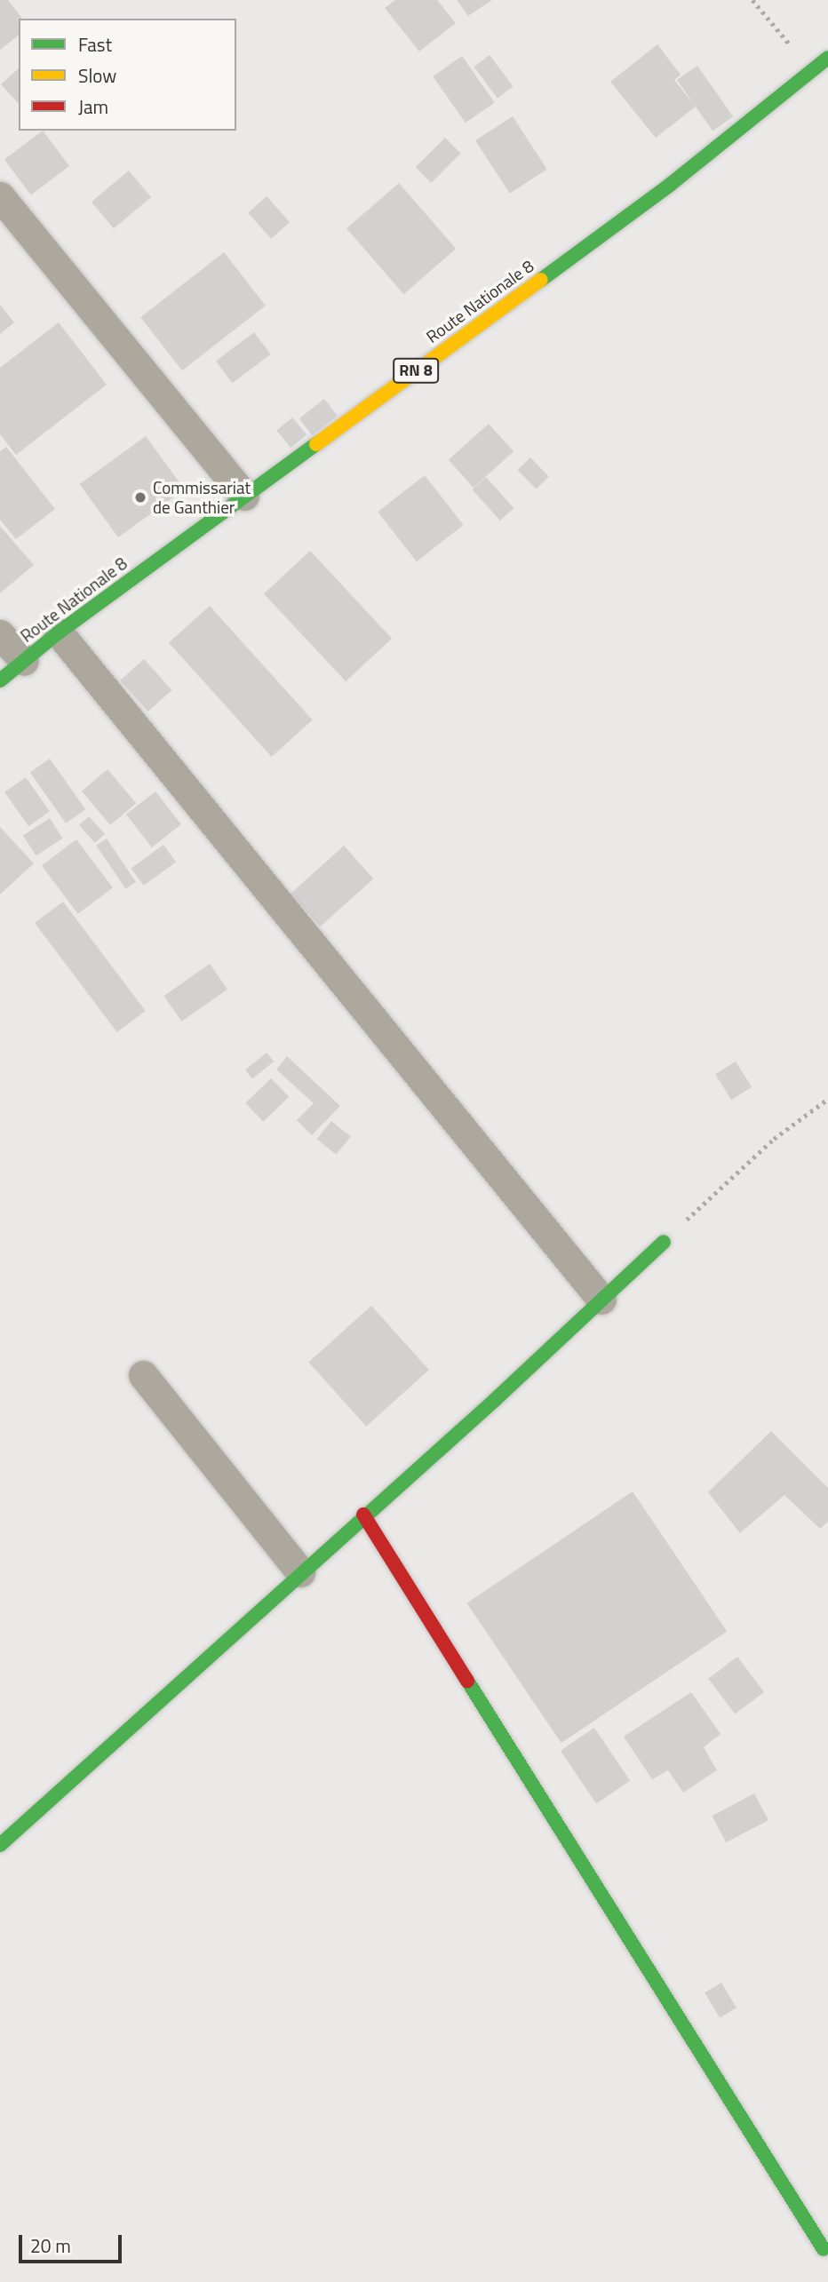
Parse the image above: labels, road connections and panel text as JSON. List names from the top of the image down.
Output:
{
  "streets": {
    "street": ["Route Nationale 8", "RN 8"]
  },
  "places": ["Commissariat de Ganthier"],
  "legend": ["Fast", "Slow", "Jam"],
  "scale_bar": "20 m"
}
